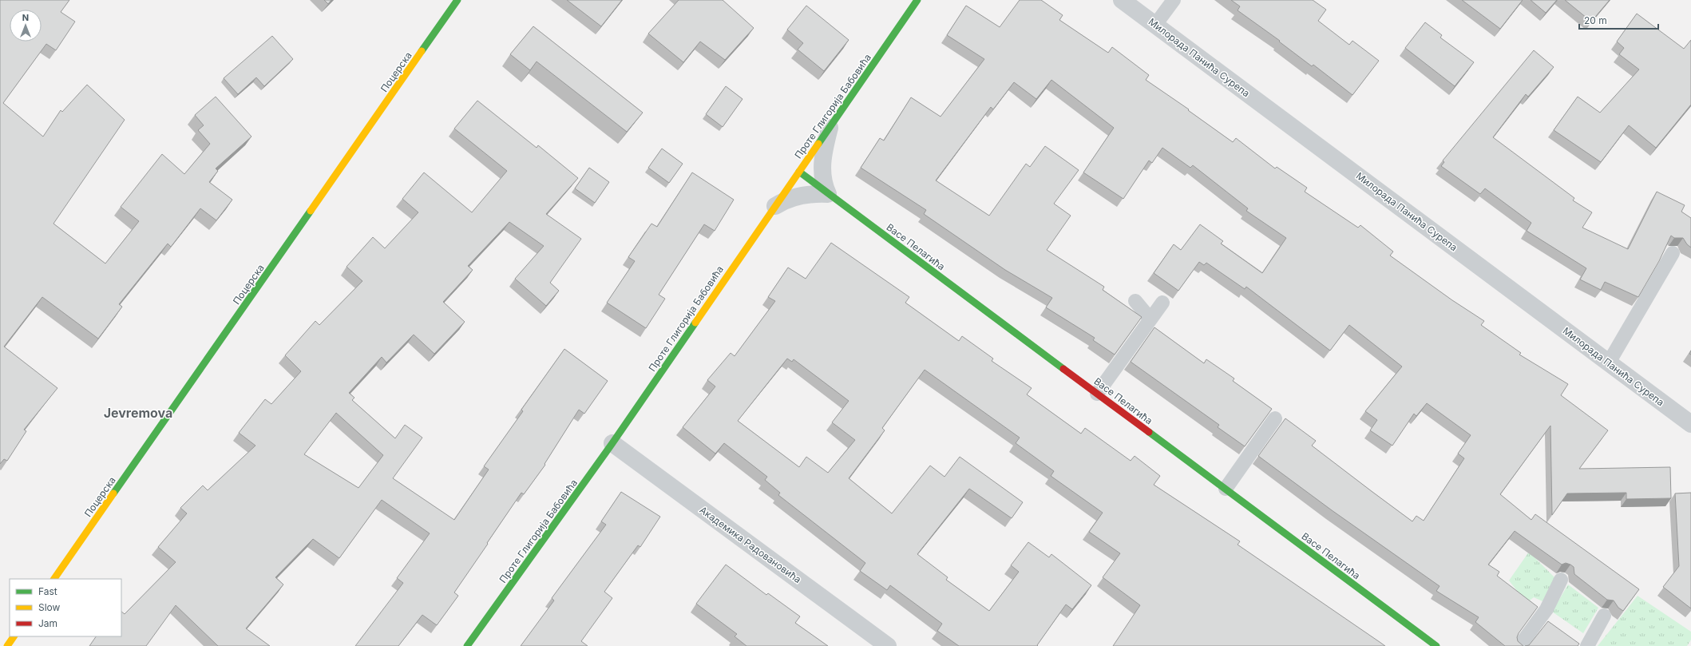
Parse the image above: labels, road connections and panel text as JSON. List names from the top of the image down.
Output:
{
  "streets": {
    "street": [
      "Милорада Панића Сурепа",
      "Поцерска",
      "Проте Глигорија Бабовића",
      "Васе Пелагића",
      "Академика Радовановића"
    ]
  },
  "crossings": [
    ["Проте Глигорија Бабовића", "Васе Пелагића"],
    ["Проте Глигорија Бабовића", "Академика Радовановића"]
  ],
  "districts": ["Jevremova"],
  "legend": ["Fast", "Slow", "Jam"],
  "scale_bar": "20 m",
  "north": "top"
}
